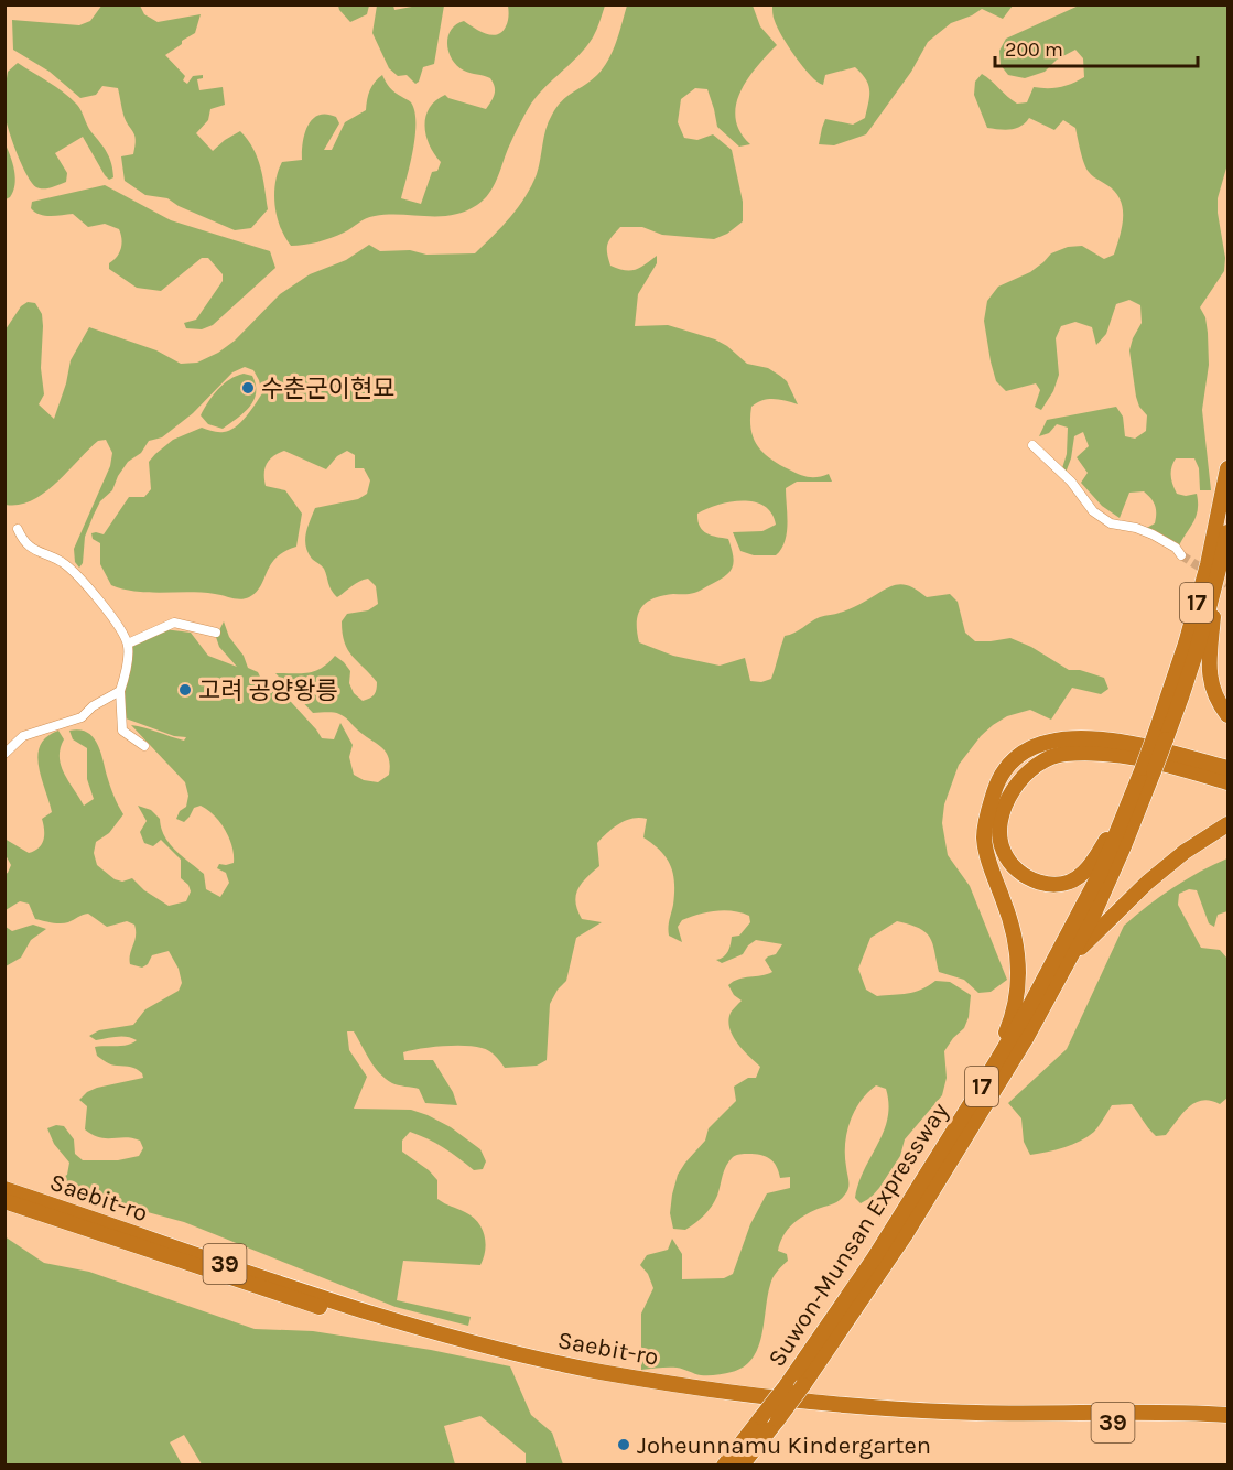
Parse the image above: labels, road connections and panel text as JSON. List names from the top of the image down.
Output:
{
  "streets": {
    "highway": [
      "17",
      "Saebit-ro",
      "Suwon-Munsan Expressway",
      "39"
    ]
  },
  "places": ["수춘군이현묘", "고려 공양왕릉", "Joheunnamu Kindergarten"],
  "scale_bar": "200 m"
}
